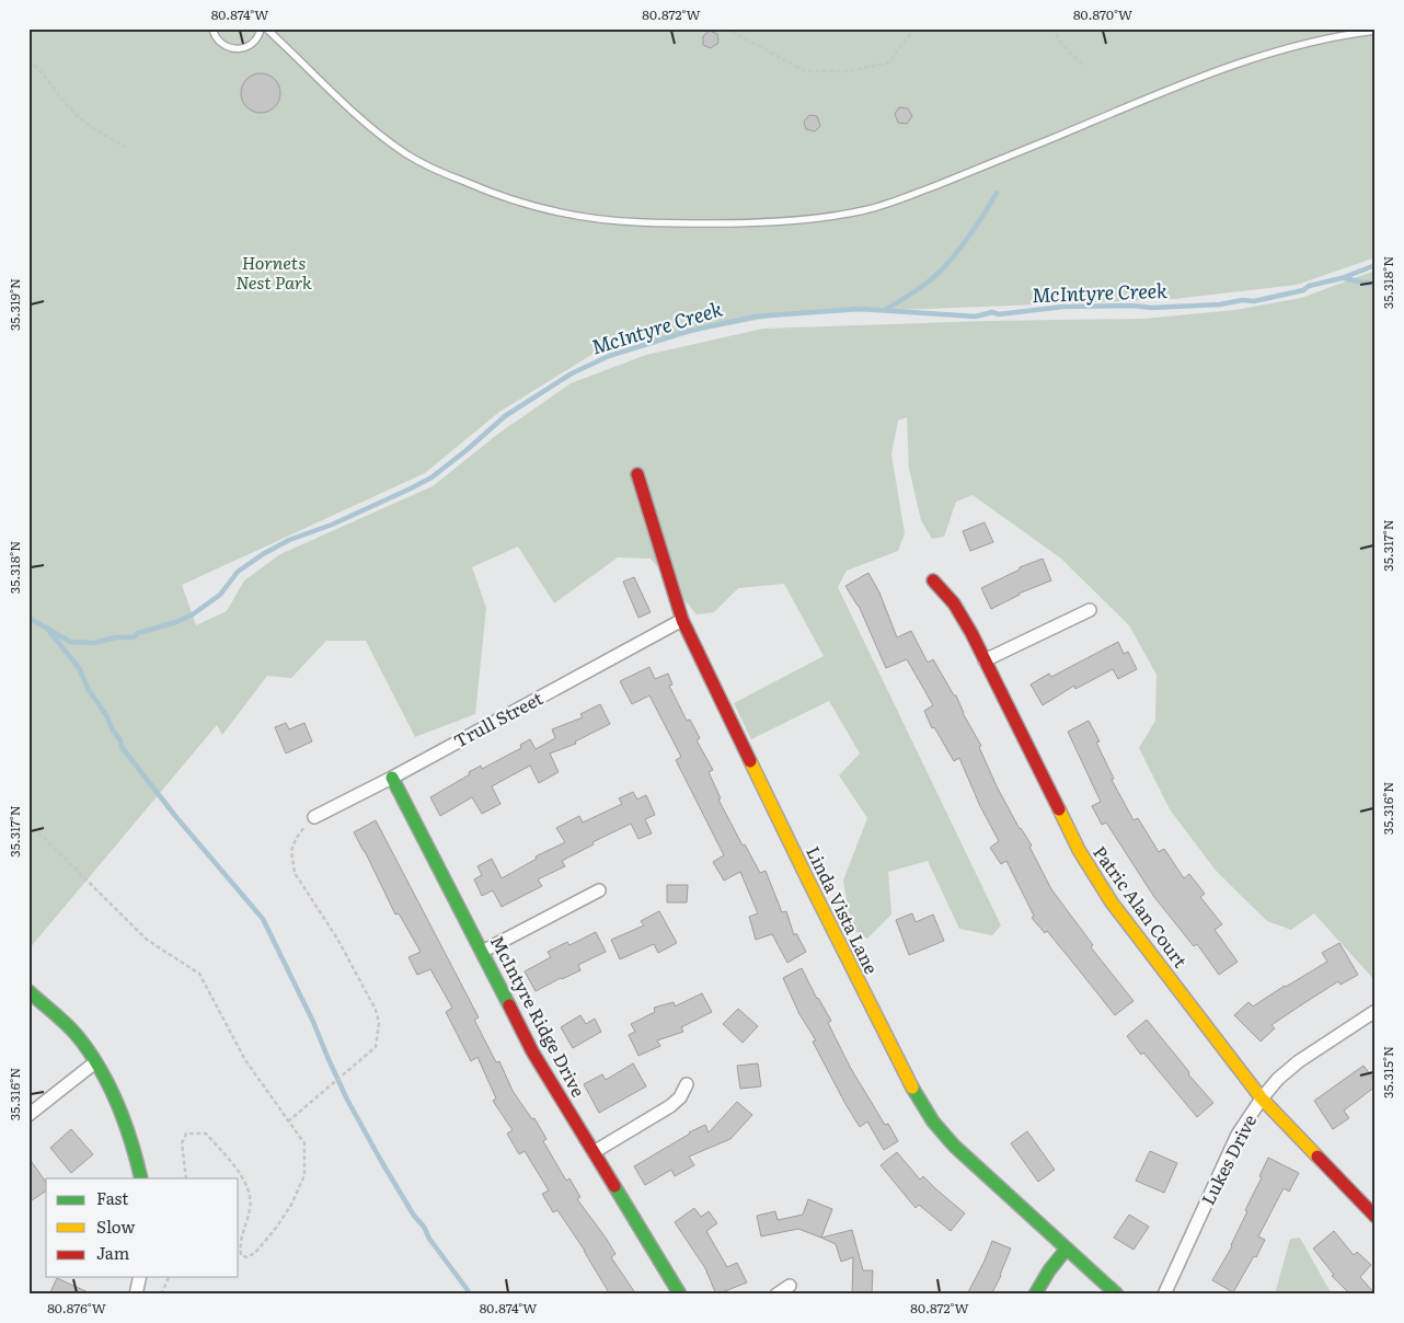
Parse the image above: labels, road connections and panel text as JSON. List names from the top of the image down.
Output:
{
  "streets": {
    "street": [
      "Trull Street",
      "Patric Alan Court",
      "Linda Vista Lane",
      "McIntyre Ridge Drive",
      "Lukes Drive"
    ]
  },
  "crossings": [
    ["Trull Street", "Linda Vista Lane"],
    ["Trull Street", "McIntyre Ridge Drive"],
    ["Patric Alan Court", "Lukes Drive"]
  ],
  "water": ["McIntyre Creek"],
  "parks": ["Hornets Nest Park"],
  "legend": ["Fast", "Slow", "Jam"],
  "coordinates": [
    "80.874°W",
    "80.872°W",
    "80.870°W",
    "35.318°N",
    "35.319°N",
    "35.317°N",
    "35.316°N",
    "35.315°N",
    "80.876°W"
  ]
}
